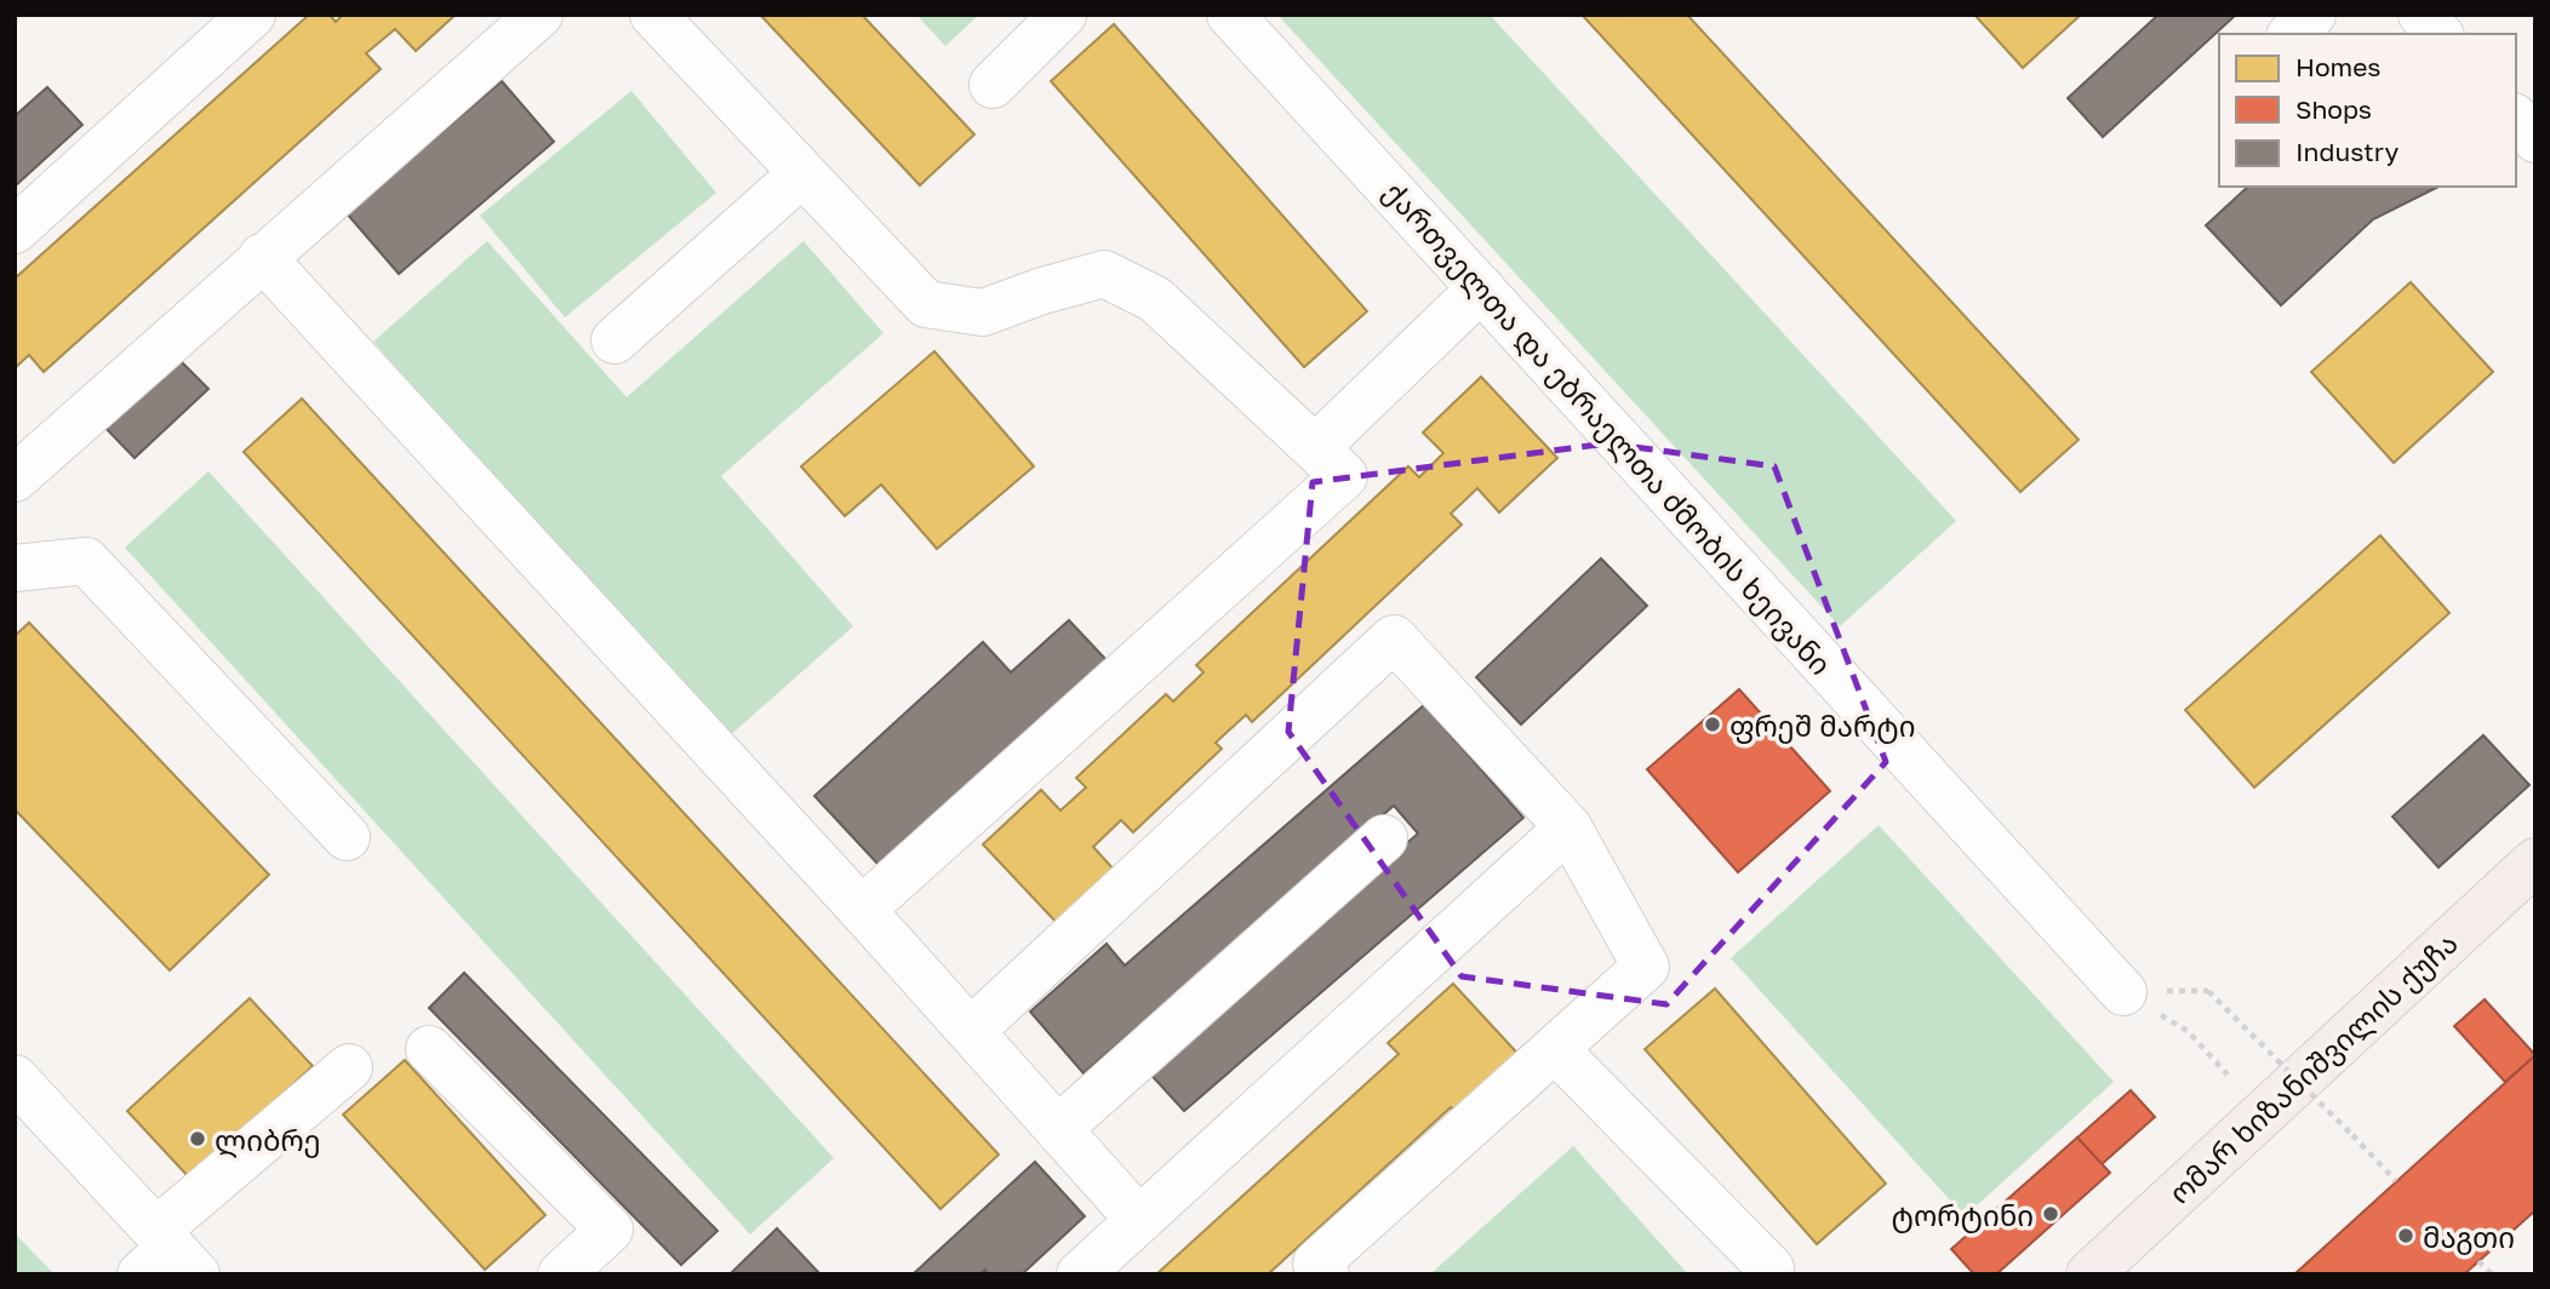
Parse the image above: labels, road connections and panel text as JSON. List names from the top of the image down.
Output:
{
  "streets": {
    "main road": ["ომარ ხიზანიშვილის ქუჩა"],
    "street": ["ქართველთა და ებრაელთა ძმობის ხეივანი"]
  },
  "places": [
    "ფრეშ მარტი",
    "ლიბრე",
    "ტორტინი",
    "მაგთი"
  ],
  "legend": ["Homes", "Shops", "Industry"]
}
